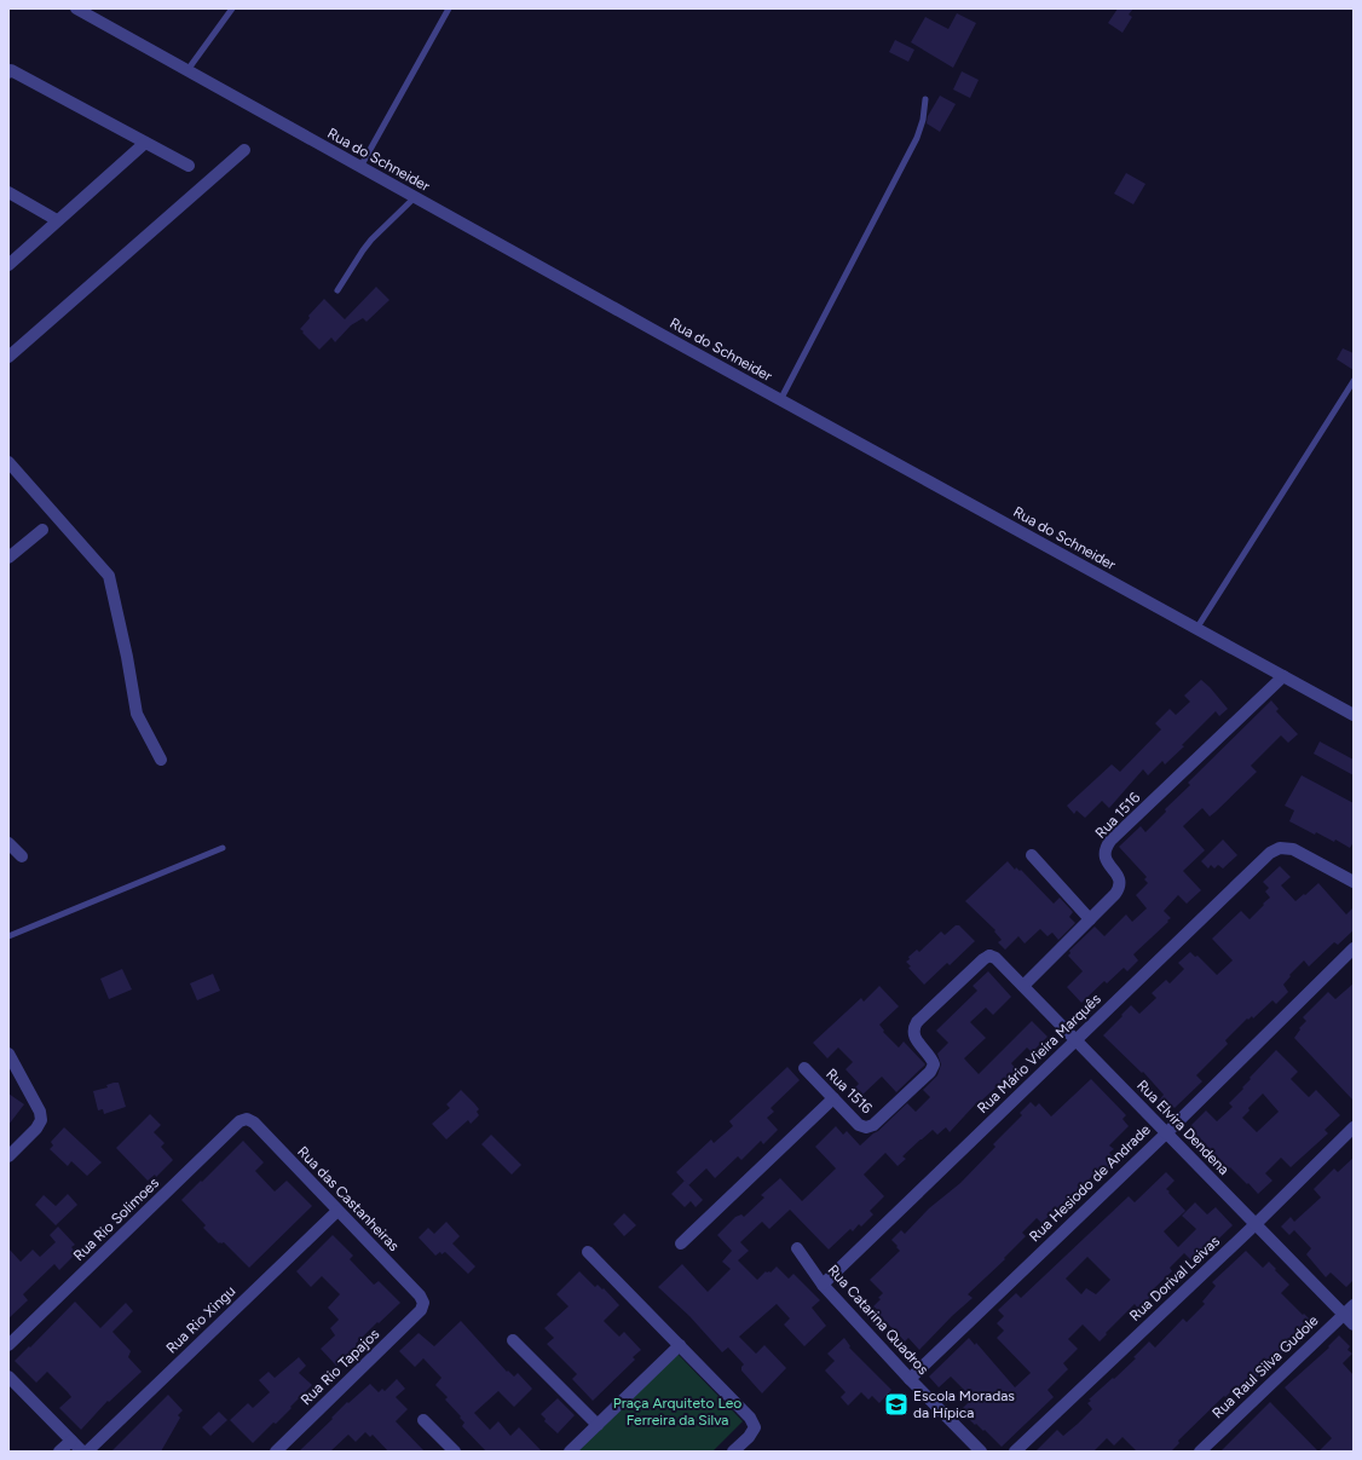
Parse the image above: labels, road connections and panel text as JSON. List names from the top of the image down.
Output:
{
  "streets": {
    "street": [
      "Rua do Schneider",
      "Rua 1516",
      "Rua Mário Vieira Marquês",
      "Rua Elvira Dendena",
      "Rua Hesiodo de Andrade",
      "Rua das Castanheiras",
      "Rua Rio Solimoes",
      "Rua Dorival Leivas",
      "Rua Rio Xingu",
      "Rua Catarina Quadros",
      "Rua Rio Tapajos",
      "Rua Raul Silva Gudole"
    ]
  },
  "crossings": [
    ["Rua do Schneider", "Rua 1516"],
    ["Rua 1516", "Rua Elvira Dendena"],
    ["Rua Mário Vieira Marquês", "Rua Elvira Dendena"],
    ["Rua Mário Vieira Marquês", "Rua Catarina Quadros"],
    ["Rua Elvira Dendena", "Rua Hesiodo de Andrade"],
    ["Rua Elvira Dendena", "Rua Dorival Leivas"],
    ["Rua Elvira Dendena", "Rua Raul Silva Gudole"],
    ["Rua Hesiodo de Andrade", "Rua Catarina Quadros"],
    ["Rua das Castanheiras", "Rua Rio Solimoes"],
    ["Rua das Castanheiras", "Rua Rio Xingu"],
    ["Rua das Castanheiras", "Rua Rio Tapajos"]
  ],
  "parks": ["Praça Arquiteto Leo Ferreira da Silva"],
  "places": {
    "school or university": ["Escola Moradas da Hípica"]
  }
}
